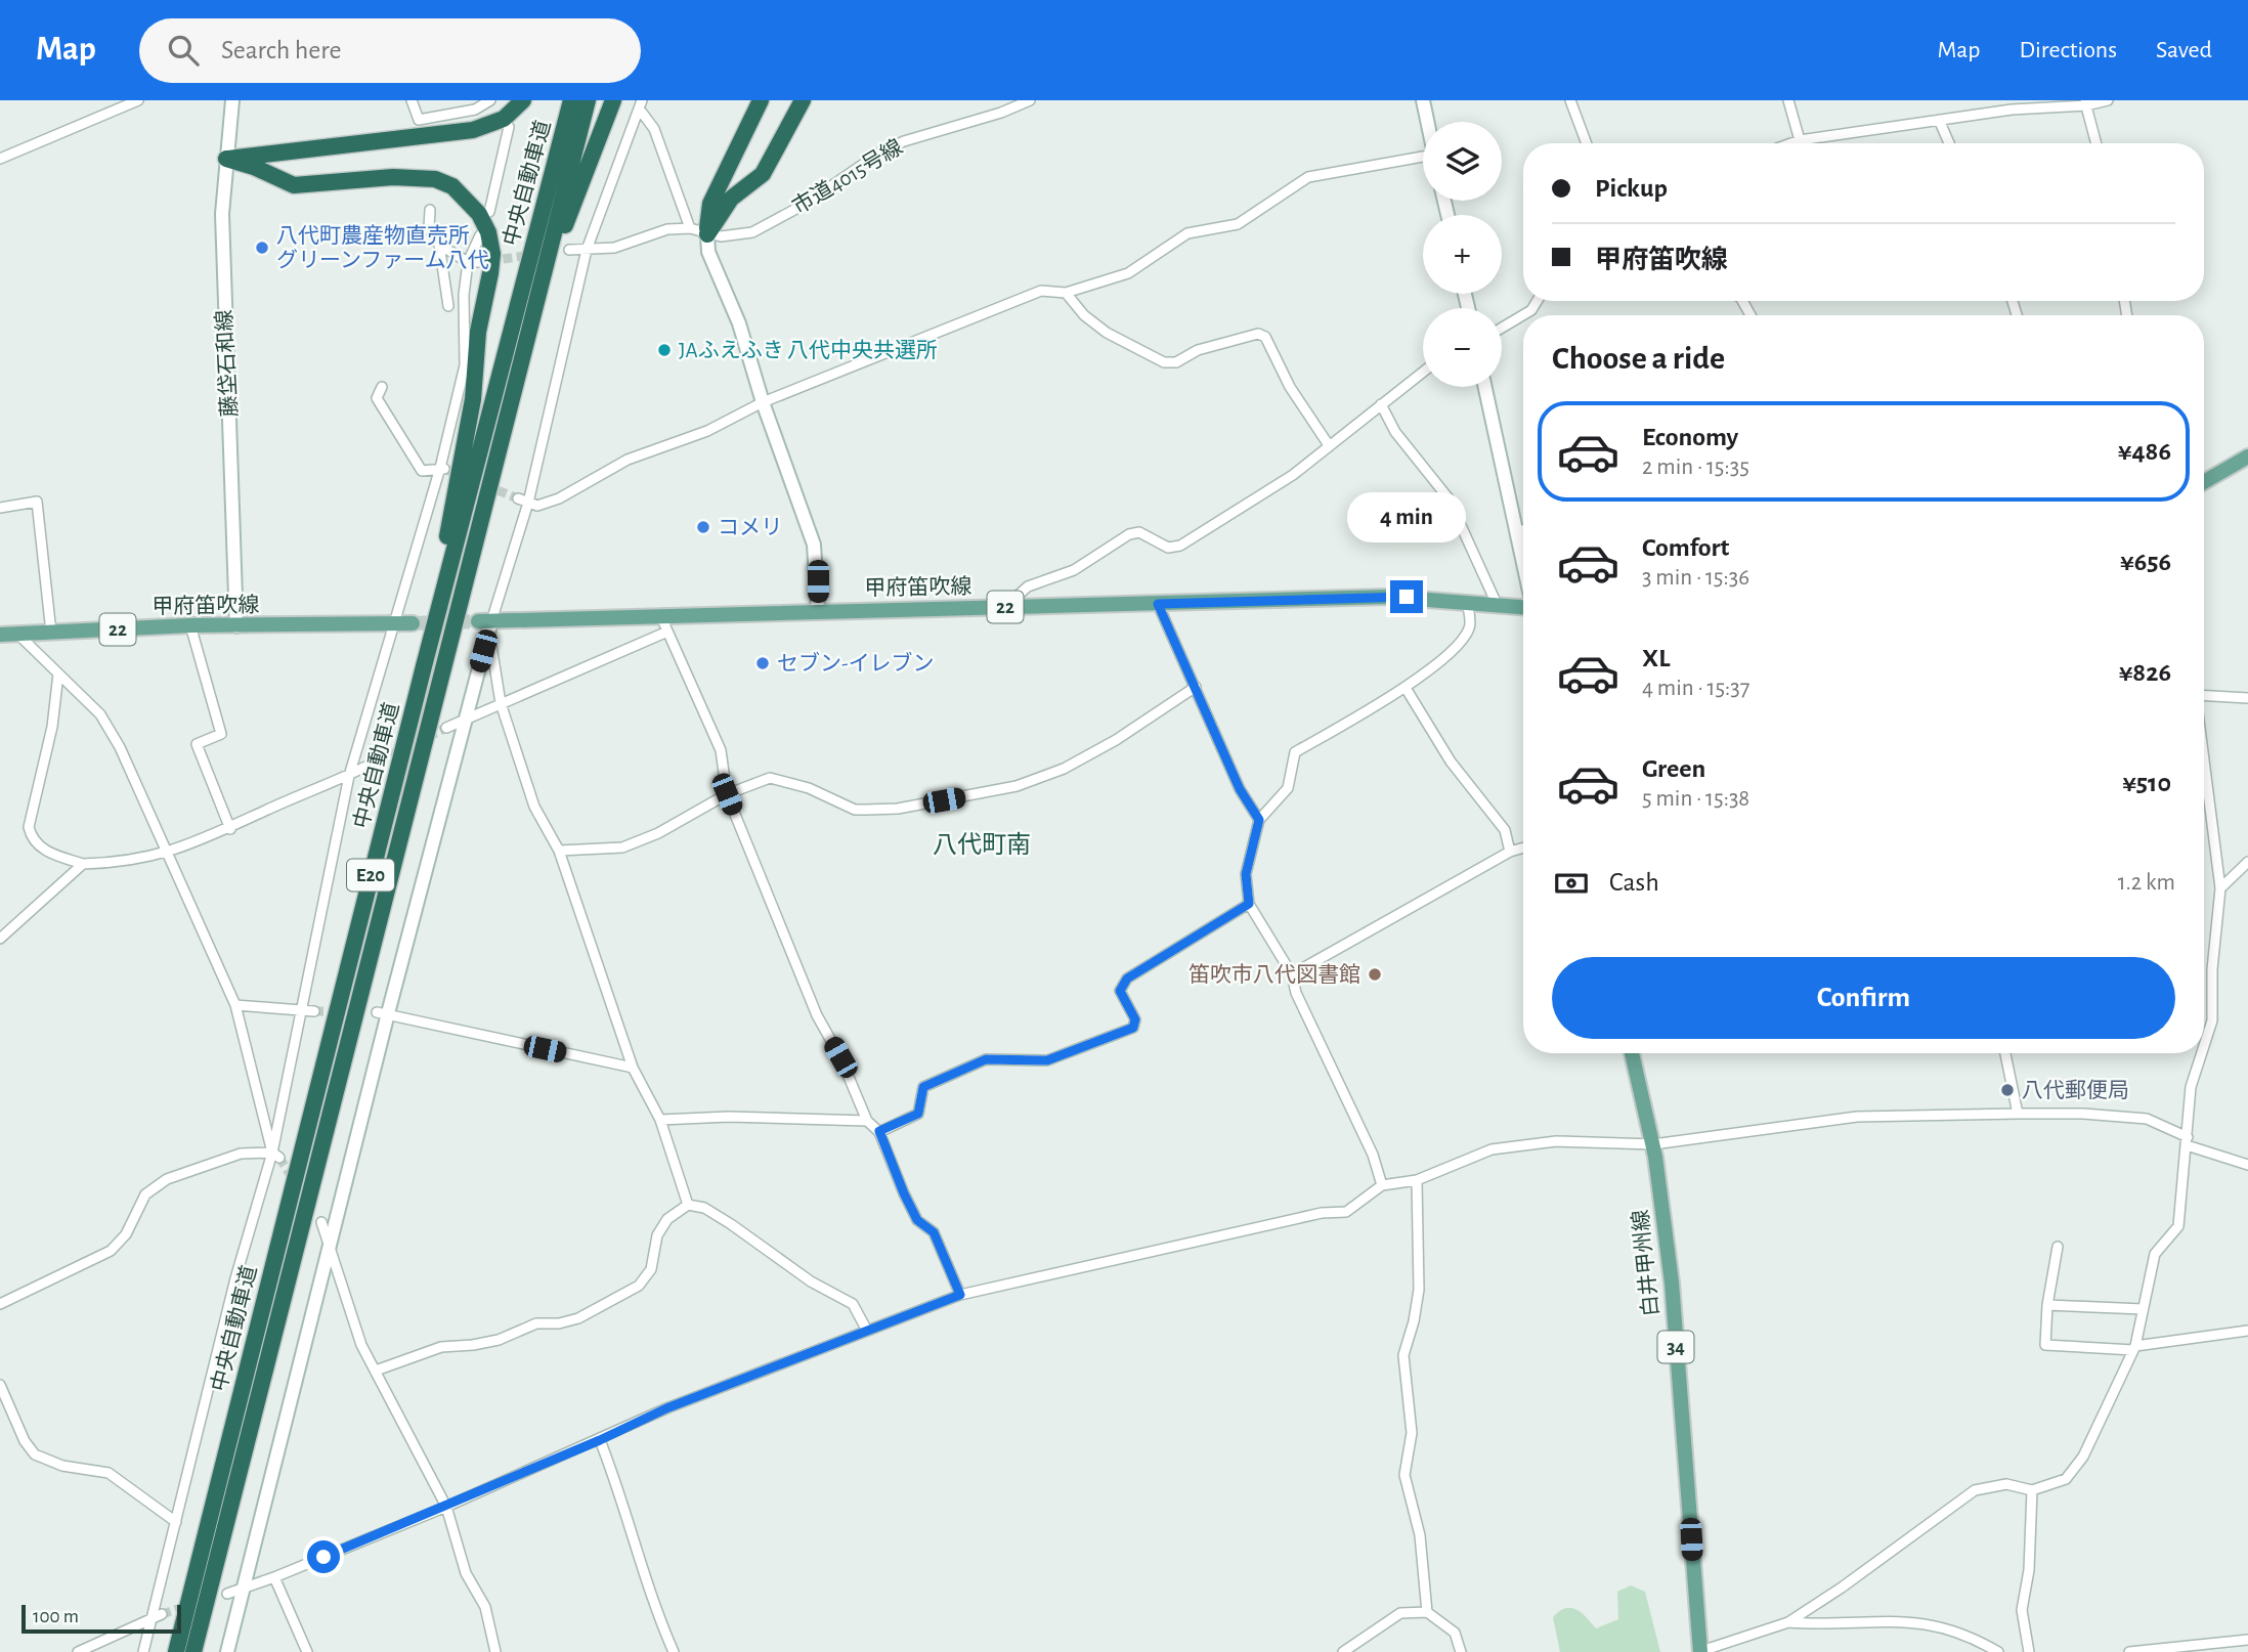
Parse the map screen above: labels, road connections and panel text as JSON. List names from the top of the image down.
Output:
{
  "streets": {
    "highway": ["中央自動車道", "E20"],
    "main road": [
      "甲府笛吹線",
      "22",
      "白井甲州線",
      "34"
    ],
    "street": ["市道4015号線", "藤垈石和線"]
  },
  "crossings": [
    ["藤垈石和線", "甲府笛吹線"]
  ],
  "districts": ["八代町南"],
  "places": [
    "八代町農産物直売所 グリーンファーム八代",
    "JAふえふき 八代中央共選所",
    "コメリ",
    "セブン-イレブン",
    "笛吹市八代図書館",
    "八代郵便局"
  ],
  "scale_bar": "100 m",
  "page": {
    "header": "Map",
    "search": "Search here",
    "nav": ["Map", "Directions", "Saved"],
    "map_buttons": ["+", "−"],
    "banner": ["Pickup", "甲府笛吹線"],
    "heading": "Choose a ride",
    "list": [
      {
        "name": "Economy",
        "note": "2 min · 15:35",
        "value": "¥486"
      },
      {
        "name": "Comfort",
        "note": "3 min · 15:36",
        "value": "¥656"
      },
      {
        "name": "XL",
        "note": "4 min · 15:37",
        "value": "¥826"
      },
      {
        "name": "Green",
        "note": "5 min · 15:38",
        "value": "¥510"
      }
    ],
    "bubble": "4 min",
    "pay": ["Cash", "1.2 km"],
    "buttons": "Confirm",
    "scale": "100 m"
  }
}
